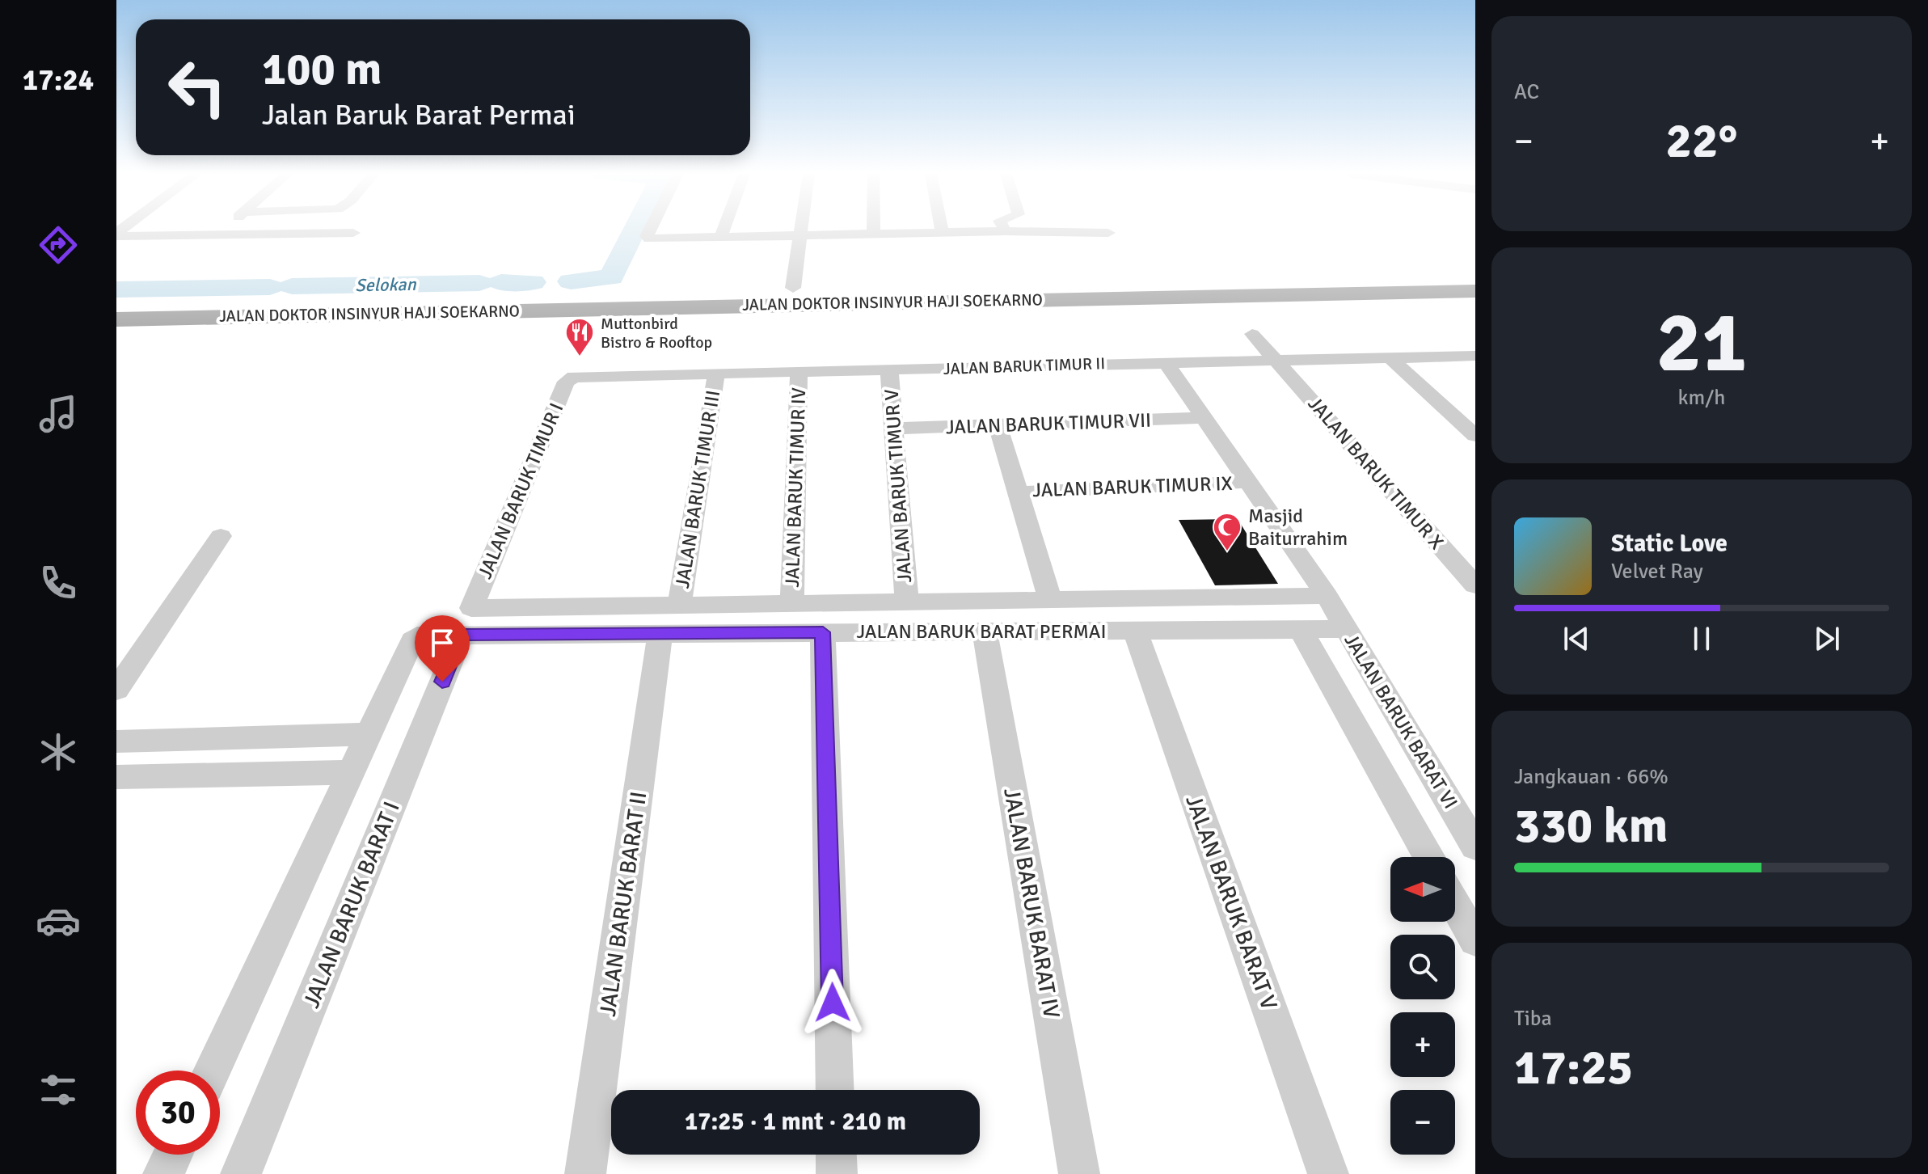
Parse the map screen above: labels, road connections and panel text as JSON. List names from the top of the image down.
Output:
{
  "streets": {
    "main road": ["JALAN DOKTOR INSINYUR HAJI SOEKARNO"],
    "street": [
      "JALAN BARUK TIMUR II",
      "JALAN BARUK TIMUR VII",
      "JALAN BARUK TIMUR X",
      "JALAN BARUK TIMUR V",
      "JALAN BARUK TIMUR IX",
      "JALAN BARUK TIMUR IV",
      "JALAN BARUK TIMUR III",
      "JALAN BARUK TIMUR I",
      "JALAN BARUK BARAT PERMAI",
      "JALAN BARUK BARAT VI",
      "JALAN BARUK BARAT V",
      "JALAN BARUK BARAT IV",
      "JALAN BARUK BARAT II",
      "JALAN BARUK BARAT I"
    ]
  },
  "crossings": [
    ["JALAN BARUK TIMUR II", "JALAN BARUK TIMUR X"],
    ["JALAN BARUK TIMUR II", "JALAN BARUK TIMUR V"],
    ["JALAN BARUK TIMUR II", "JALAN BARUK TIMUR IV"],
    ["JALAN BARUK TIMUR II", "JALAN BARUK TIMUR III"],
    ["JALAN BARUK TIMUR II", "JALAN BARUK TIMUR I"],
    ["JALAN BARUK TIMUR II", "JALAN BARUK BARAT VI"],
    ["JALAN BARUK TIMUR VII", "JALAN BARUK TIMUR V"],
    ["JALAN BARUK TIMUR VII", "JALAN BARUK BARAT VI"],
    ["JALAN BARUK TIMUR V", "JALAN BARUK BARAT PERMAI"],
    ["JALAN BARUK TIMUR IX", "JALAN BARUK BARAT VI"],
    ["JALAN BARUK TIMUR IV", "JALAN BARUK BARAT PERMAI"],
    ["JALAN BARUK TIMUR III", "JALAN BARUK BARAT PERMAI"],
    ["JALAN BARUK TIMUR I", "JALAN BARUK BARAT PERMAI"],
    ["JALAN BARUK TIMUR I", "JALAN BARUK BARAT I"],
    ["JALAN BARUK BARAT PERMAI", "JALAN BARUK BARAT VI"],
    ["JALAN BARUK BARAT PERMAI", "JALAN BARUK BARAT V"],
    ["JALAN BARUK BARAT PERMAI", "JALAN BARUK BARAT IV"],
    ["JALAN BARUK BARAT PERMAI", "JALAN BARUK BARAT II"],
    ["JALAN BARUK BARAT PERMAI", "JALAN BARUK BARAT I"]
  ],
  "water": ["Selokan"],
  "places": {
    "restaurant": ["Muttonbird Bistro & Rooftop"],
    "mosque": ["Masjid Baiturrahim"]
  },
  "north": "left",
  "page": {
    "tabs": "17:24",
    "tile": [
      "AC",
      ["21", "km/h"],
      ["Jangkauan · 66%", "330 km"],
      ["Tiba", "17:25"]
    ],
    "turn": ["100 m", "Jalan Baruk Barat Permai"],
    "heat": ["−", "22°", "+"],
    "song": ["Static Love", "Velvet Ray"],
    "map_buttons": ["+", "−"],
    "limit": "30",
    "trip": "17:25 · 1 mnt · 210 m"
  }
}
